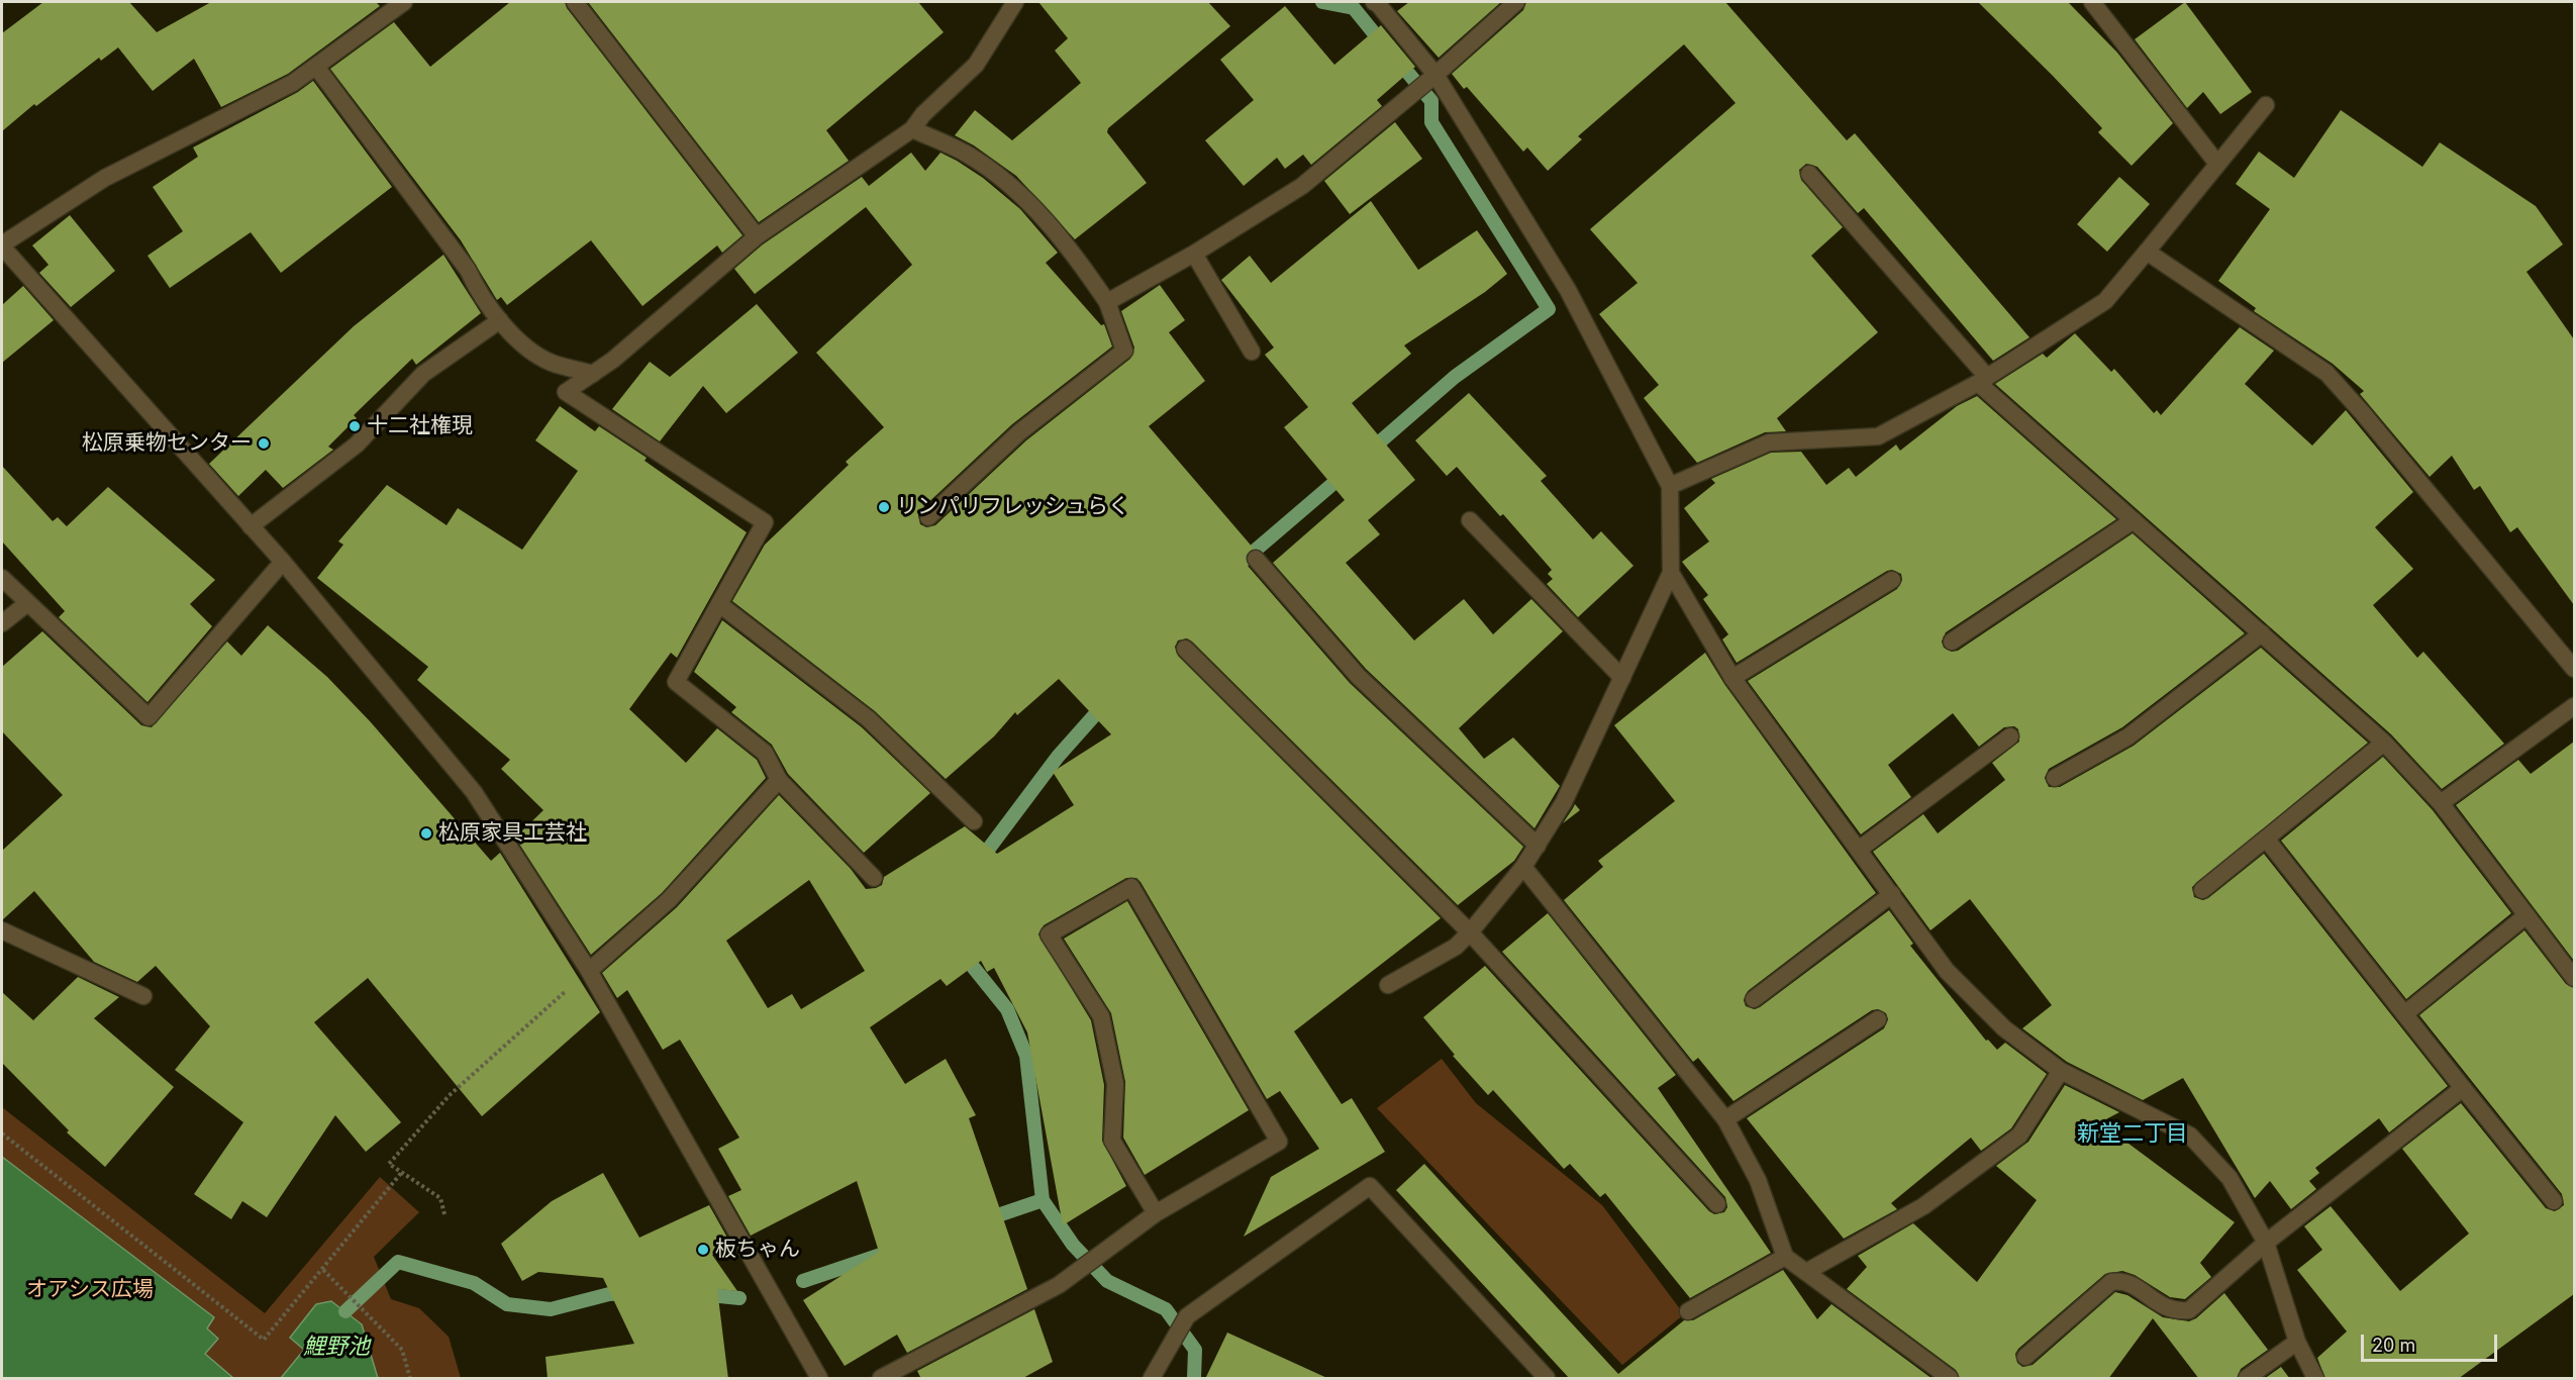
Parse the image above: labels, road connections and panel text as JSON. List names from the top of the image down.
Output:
{
  "districts": ["新堂二丁目"],
  "water": ["鯉野池"],
  "parks": ["オアシス広場"],
  "places": [
    "十二社権現",
    "松原乗物センター",
    "リンパリフレッシュらく",
    "松原家具工芸社",
    "板ちゃん"
  ],
  "scale_bar": "20 m"
}
